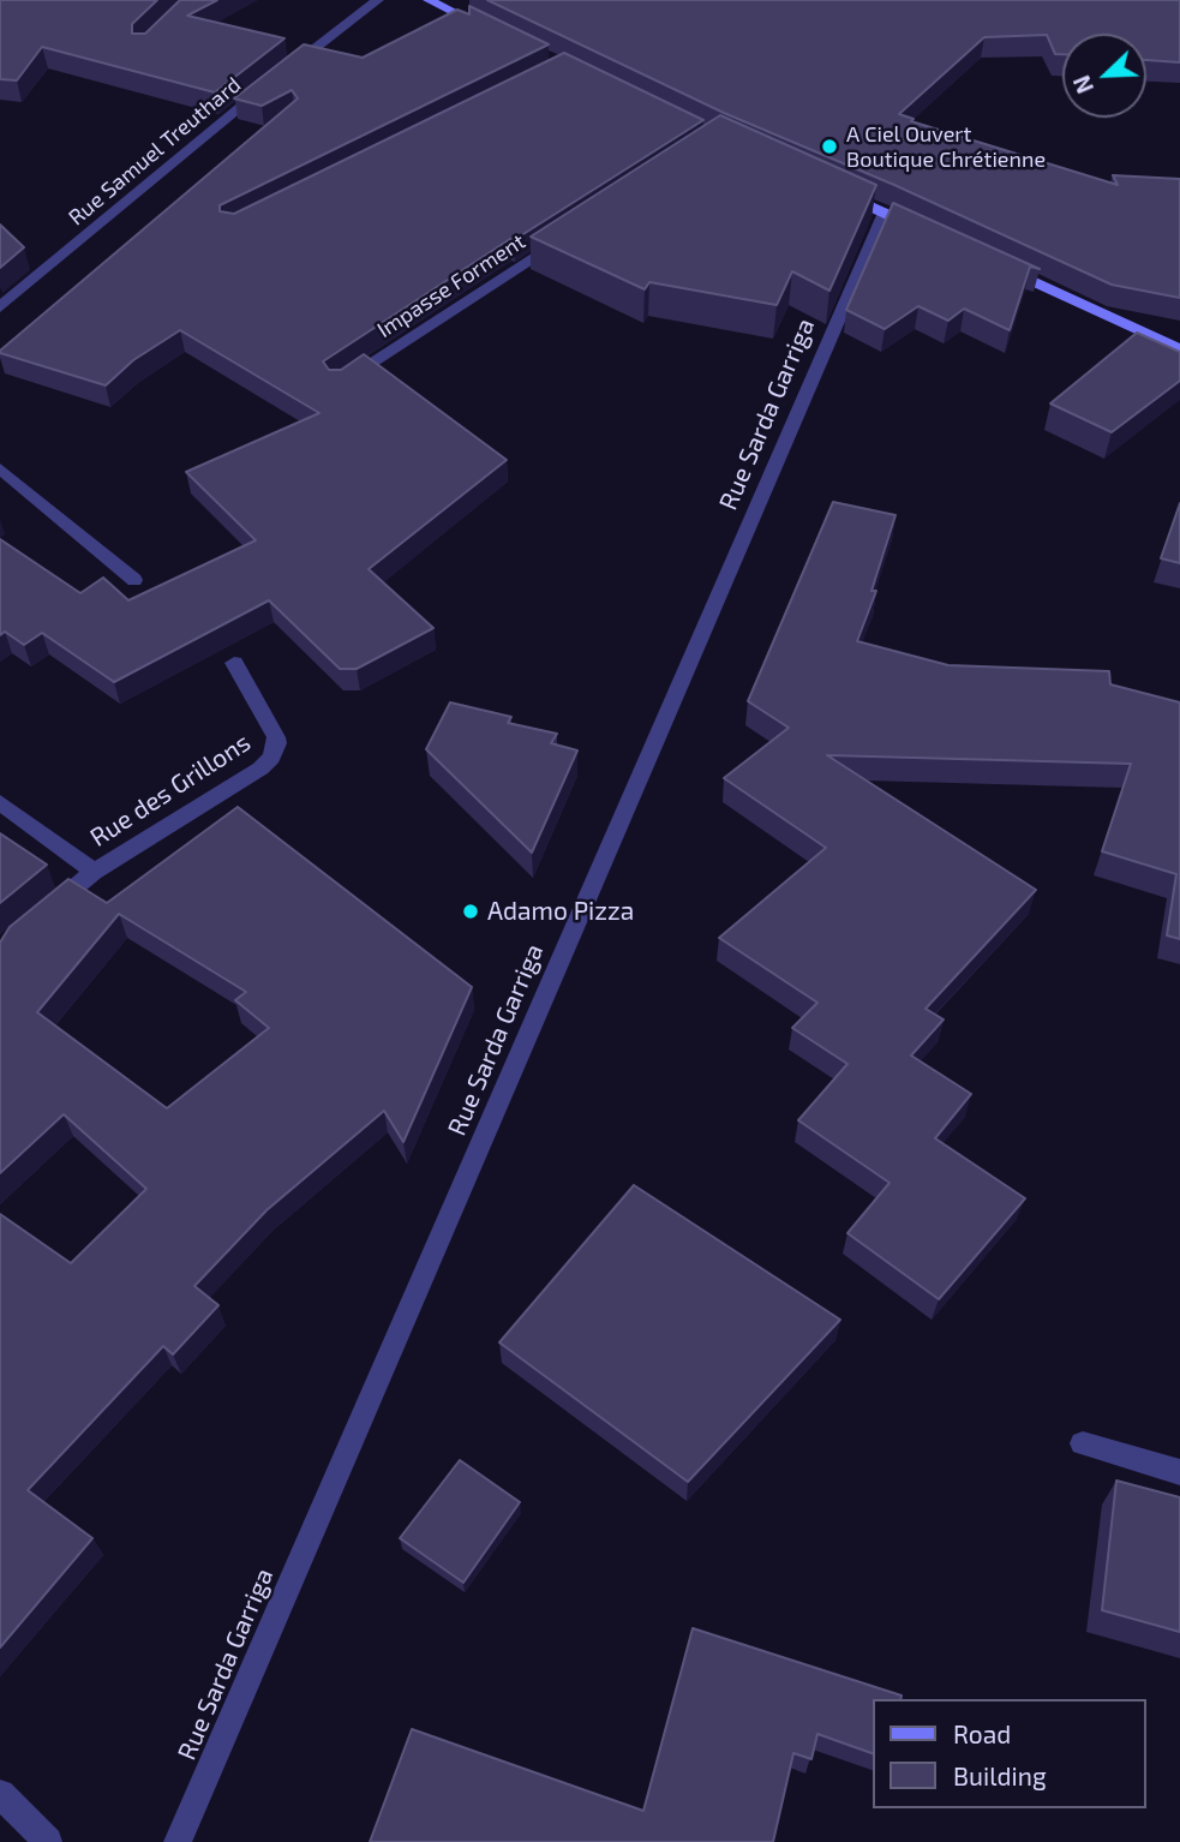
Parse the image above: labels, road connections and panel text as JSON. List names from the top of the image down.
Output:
{
  "streets": {
    "street": [
      "Rue Samuel Treuthard",
      "Impasse Forment",
      "Rue Sarda Garriga",
      "Rue des Grillons"
    ]
  },
  "places": ["A Ciel Ouvert Boutique Chrétienne", "Adamo Pizza"],
  "legend": ["Road", "Building"],
  "north": "bottom left"
}
